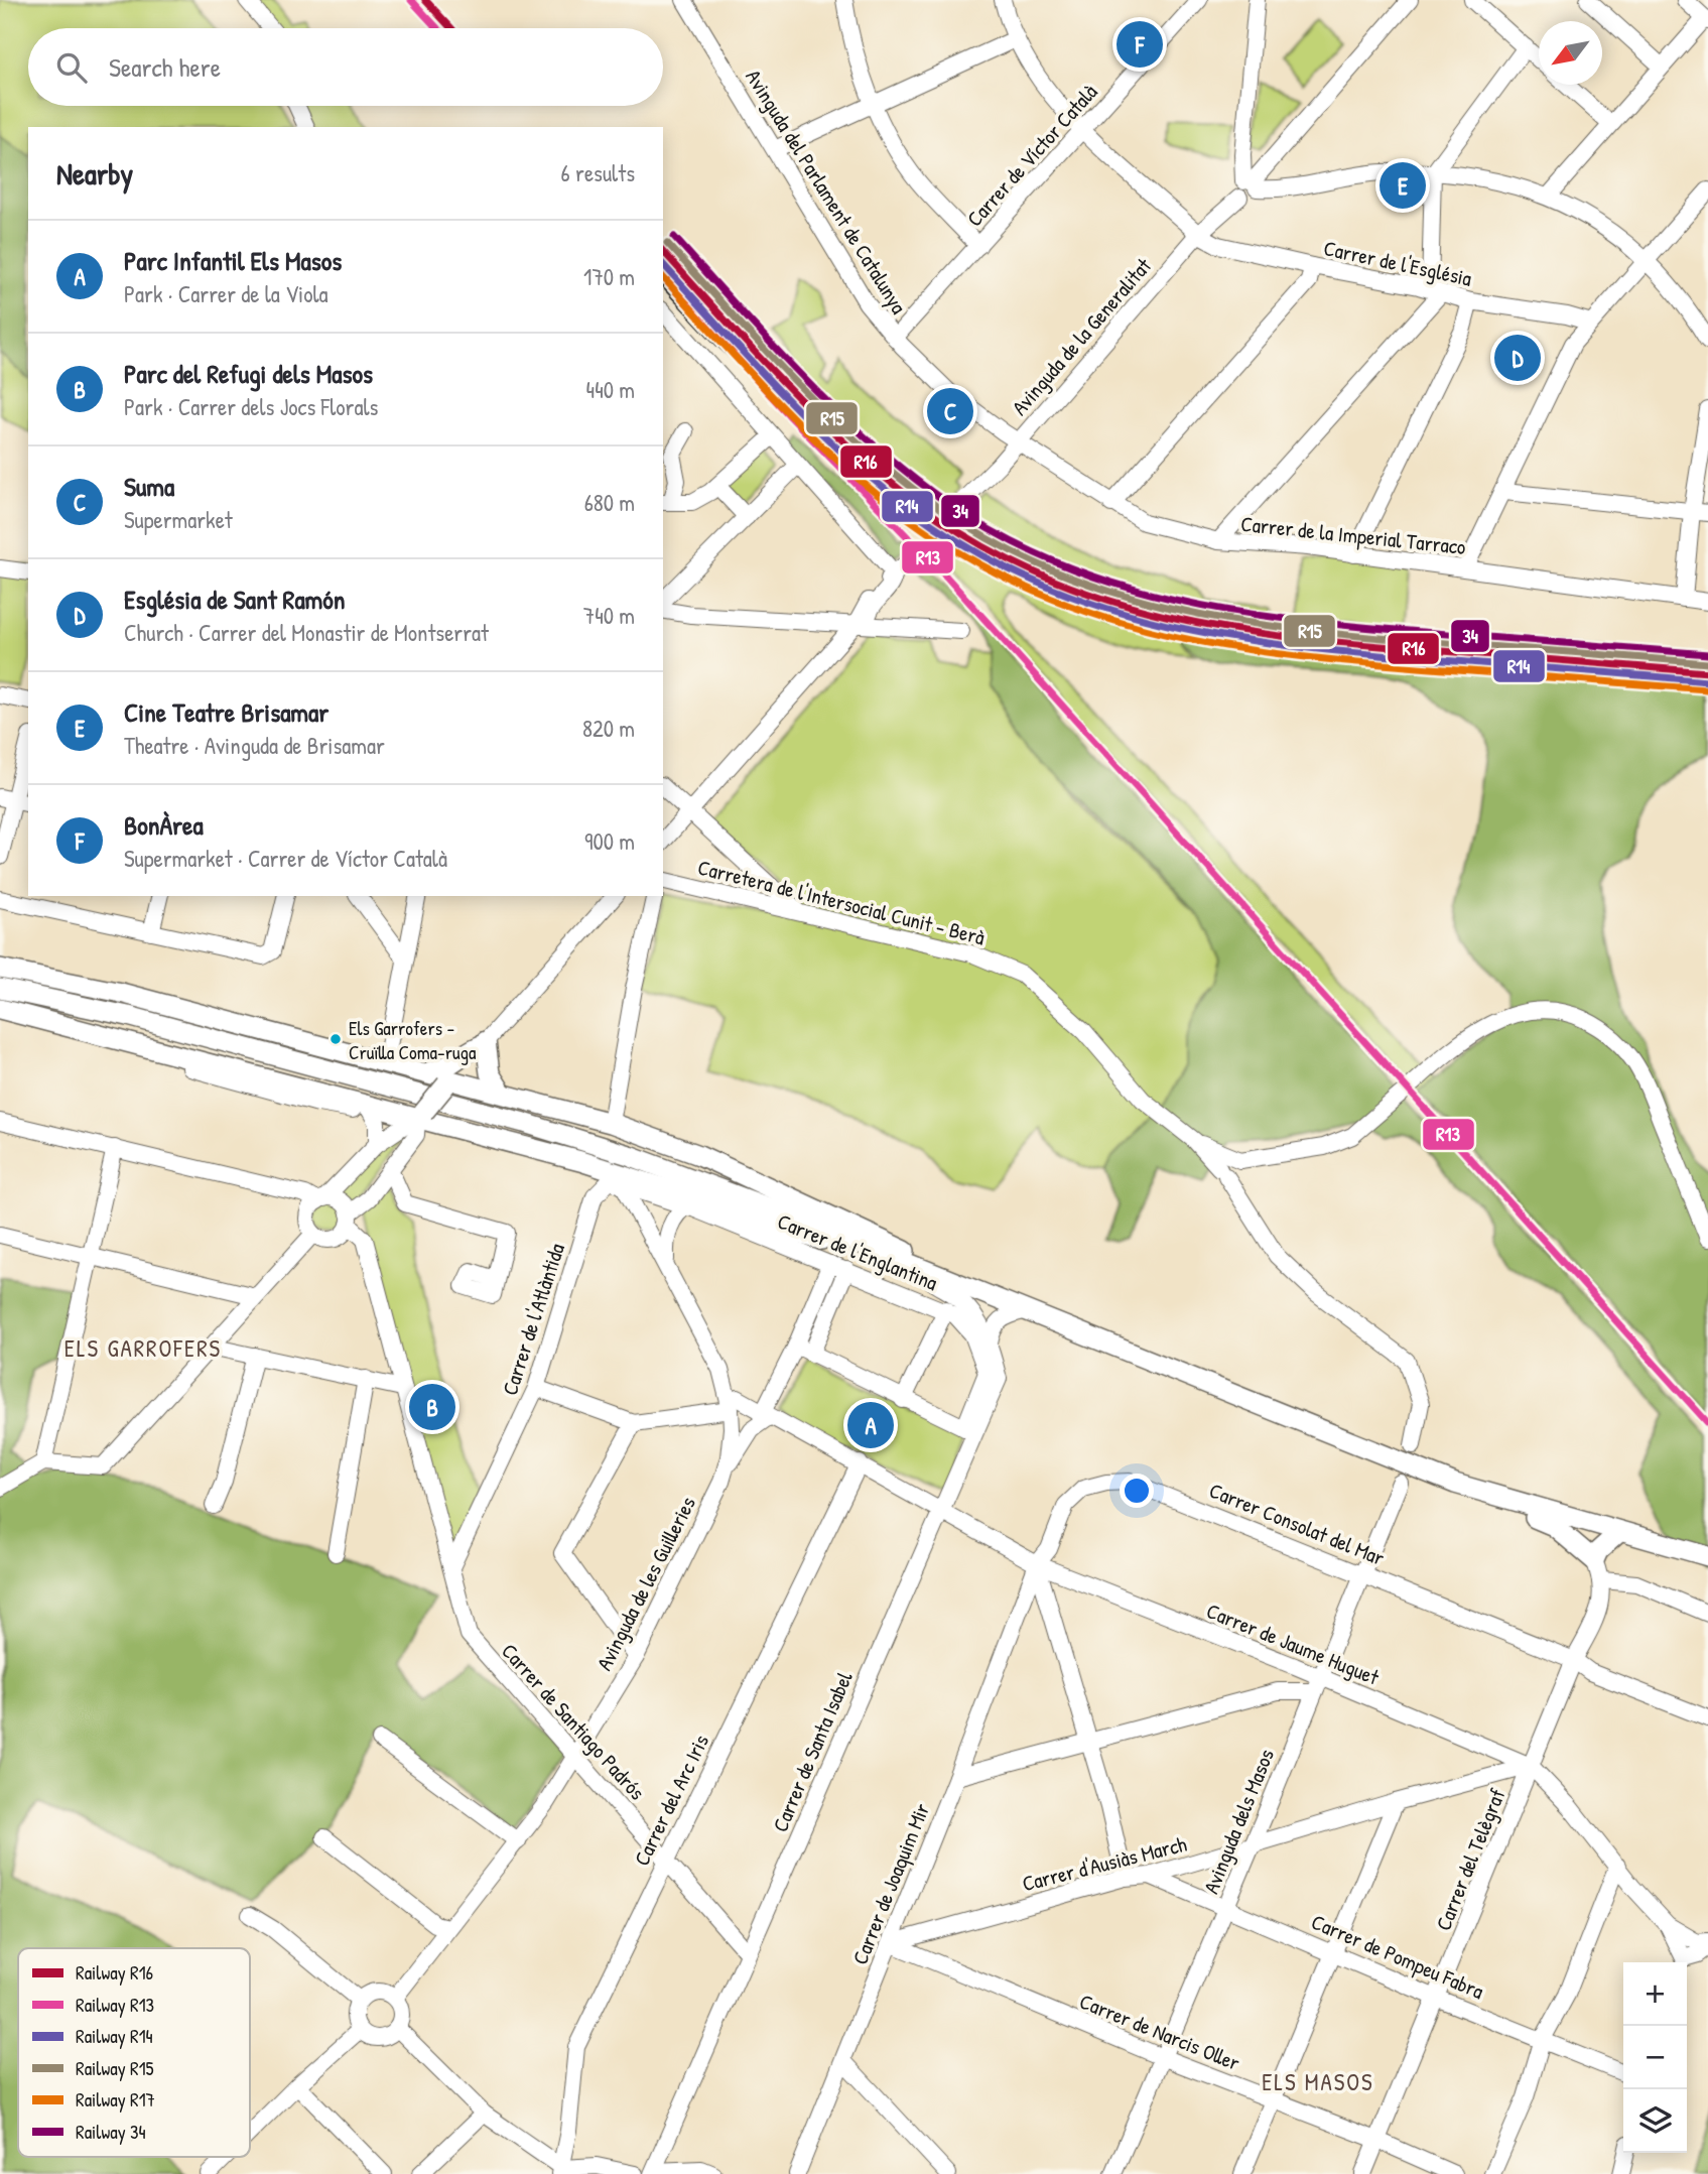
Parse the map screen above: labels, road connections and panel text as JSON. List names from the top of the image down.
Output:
{
  "streets": {
    "street": [
      "Carrer de Víctor Català",
      "Avinguda del Parlament de Catalunya",
      "Carrer de l'Església",
      "Avinguda de la Generalitat",
      "Carrer de la Imperial Tarraco",
      "Carretera de l'Intersocial Cunit - Berà",
      "Carrer de l'Englantina",
      "Carrer de l'Atlàntida",
      "Carrer Consolat del Mar",
      "Avinguda de les Guilleries",
      "Carrer de Jaume Huguet",
      "Carrer de Santiago Padrós",
      "Carrer de Santa Isabel",
      "Carrer del Arc Iris",
      "Avinguda dels Masos",
      "Carrer del Telègraf",
      "Carrer d'Ausiàs March",
      "Carrer de Joaquim Mir",
      "Carrer de Pompeu Fabra",
      "Carrer de Narcis Oller"
    ]
  },
  "crossings": [
    ["Carrer de Víctor Català", "Avinguda del Parlament de Catalunya"],
    ["Carrer de Víctor Català", "Carrer de l'Església"],
    ["Avinguda del Parlament de Catalunya", "Avinguda de la Generalitat"],
    ["Avinguda del Parlament de Catalunya", "Carrer de la Imperial Tarraco"],
    ["Carrer de l'Església", "Avinguda de la Generalitat"],
    ["Avinguda de la Generalitat", "Carrer de la Imperial Tarraco"],
    ["Carrer de l'Englantina", "Carrer de Santa Isabel"],
    ["Carrer de l'Atlàntida", "Avinguda de les Guilleries"],
    ["Carrer de l'Atlàntida", "Carrer de Santiago Padrós"],
    ["Carrer Consolat del Mar", "Carrer de Jaume Huguet"],
    ["Carrer Consolat del Mar", "Avinguda dels Masos"],
    ["Carrer Consolat del Mar", "Carrer del Telègraf"],
    ["Carrer Consolat del Mar", "Carrer de Joaquim Mir"],
    ["Avinguda de les Guilleries", "Carrer de Jaume Huguet"],
    ["Avinguda de les Guilleries", "Carrer de Santiago Padrós"],
    ["Carrer de Jaume Huguet", "Carrer de Santa Isabel"],
    ["Carrer de Jaume Huguet", "Carrer del Arc Iris"],
    ["Carrer de Jaume Huguet", "Avinguda dels Masos"],
    ["Carrer de Jaume Huguet", "Carrer del Telègraf"],
    ["Carrer de Jaume Huguet", "Carrer d'Ausiàs March"],
    ["Carrer de Jaume Huguet", "Carrer de Joaquim Mir"],
    ["Carrer de Santiago Padrós", "Carrer de Santa Isabel"],
    ["Carrer de Santiago Padrós", "Carrer del Arc Iris"],
    ["Avinguda dels Masos", "Carrer d'Ausiàs March"],
    ["Avinguda dels Masos", "Carrer de Pompeu Fabra"],
    ["Avinguda dels Masos", "Carrer de Narcis Oller"],
    ["Carrer del Telègraf", "Carrer d'Ausiàs March"],
    ["Carrer del Telègraf", "Carrer de Pompeu Fabra"],
    ["Carrer del Telègraf", "Carrer de Narcis Oller"],
    ["Carrer d'Ausiàs March", "Carrer de Joaquim Mir"],
    ["Carrer d'Ausiàs March", "Carrer de Pompeu Fabra"],
    ["Carrer d'Ausiàs March", "Carrer de Narcis Oller"],
    ["Carrer de Joaquim Mir", "Carrer de Narcis Oller"]
  ],
  "districts": ["ELS GARROFERS", "ELS MASOS"],
  "places": ["Els Garrofers - Cruïlla Coma-ruga"],
  "lines": [
    "rail line R16",
    "rail line R13",
    "rail line 34",
    "rail line R15",
    "rail line R14",
    "rail line R17"
  ],
  "legend": [
    "Railway R16",
    "Railway R13",
    "Railway R14",
    "Railway R15",
    "Railway R17",
    "Railway 34"
  ],
  "north": "bottom left",
  "page": {
    "pins": [
      "F",
      "E",
      "D",
      "C",
      "B",
      "A"
    ],
    "search": "Search here",
    "heading": ["Nearby", "6 results"],
    "list": [
      {
        "mark": "A",
        "name": "Parc Infantil Els Masos",
        "note": "Park · Carrer de la Viola",
        "value": "170 m"
      },
      {
        "mark": "B",
        "name": "Parc del Refugi dels Masos",
        "note": "Park · Carrer dels Jocs Florals",
        "value": "440 m"
      },
      {
        "mark": "C",
        "name": "Suma",
        "note": "Supermarket",
        "value": "680 m"
      },
      {
        "mark": "D",
        "name": "Església de Sant Ramón",
        "note": "Church · Carrer del Monastir de Montserrat",
        "value": "740 m"
      },
      {
        "mark": "E",
        "name": "Cine Teatre Brisamar",
        "note": "Theatre · Avinguda de Brisamar",
        "value": "820 m"
      },
      {
        "mark": "F",
        "name": "BonÀrea",
        "note": "Supermarket · Carrer de Víctor Català",
        "value": "900 m"
      }
    ],
    "map_buttons": ["+", "−"]
  }
}
